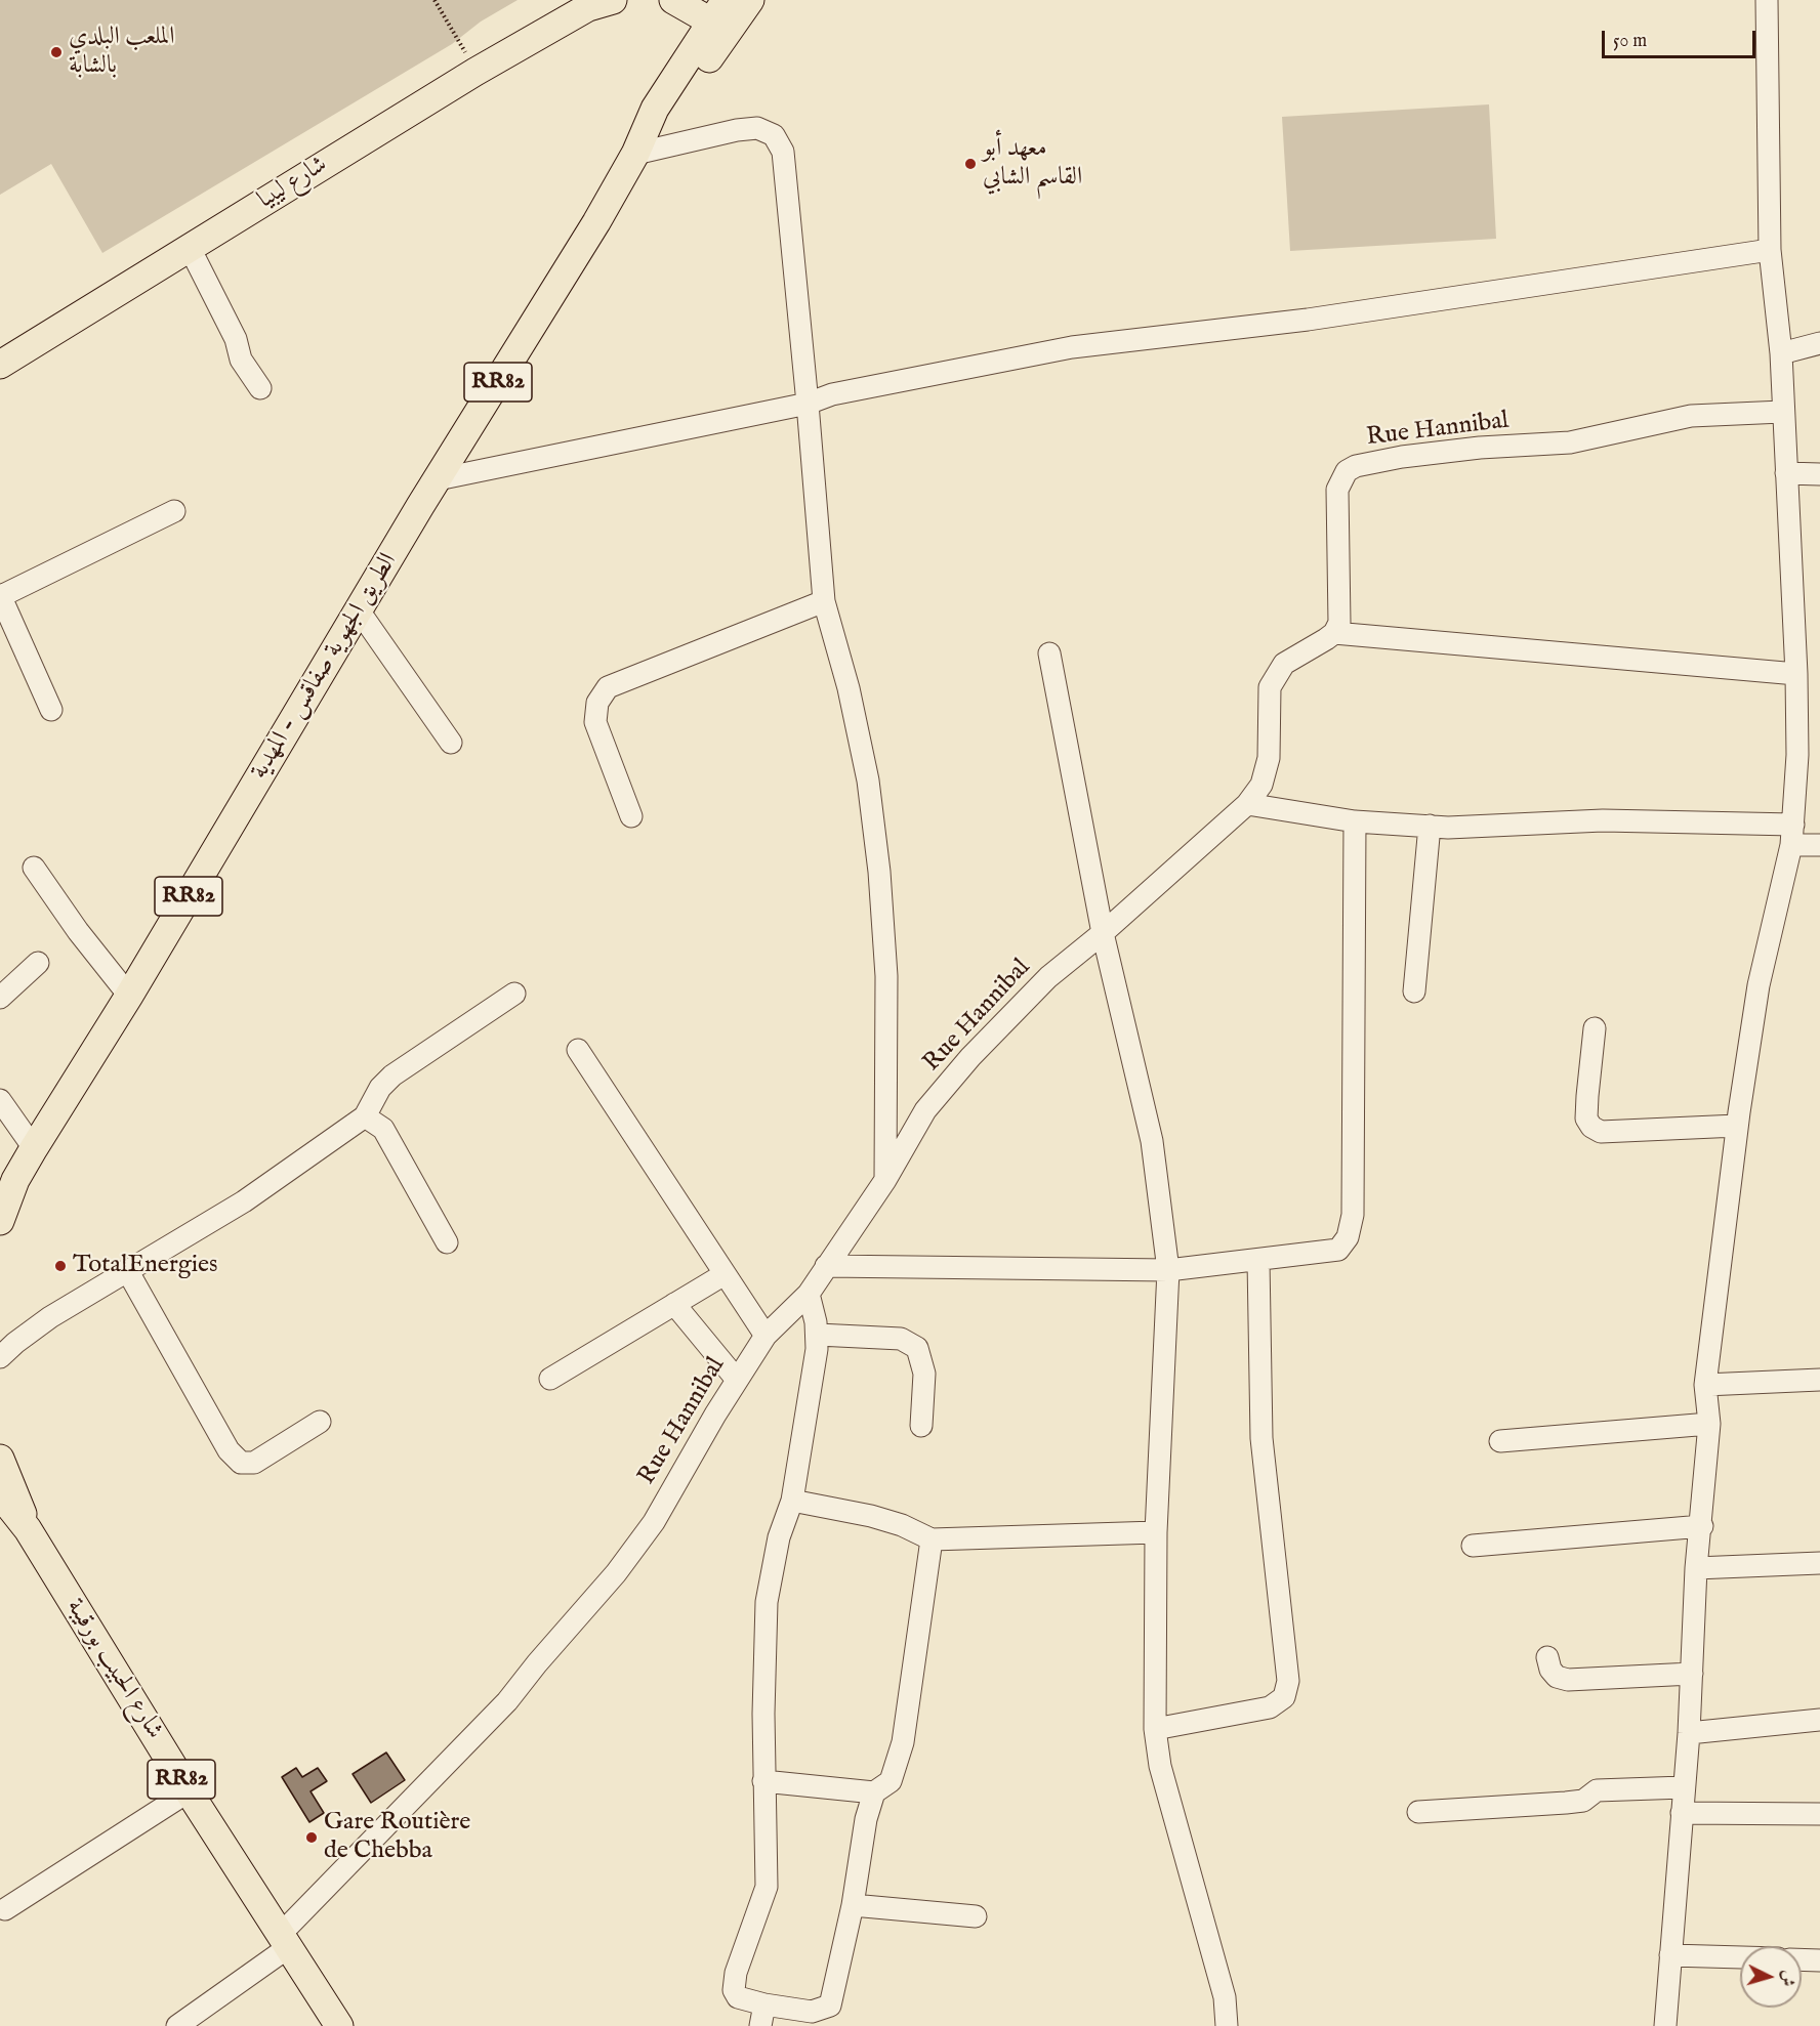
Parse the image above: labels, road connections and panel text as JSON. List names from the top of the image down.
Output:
{
  "streets": {
    "main road": [
      "شارع ليبيا",
      "RR82",
      "الطريق الجهوية صفاقس - المهدية",
      "شارع الحبيب بورقيبة"
    ],
    "street": ["Rue Hannibal"]
  },
  "crossings": [
    ["Rue Hannibal", "شارع الحبيب بورقيبة"]
  ],
  "places": [
    "الملعب البلدي بالشابة",
    "معهد أبو القاسم الشابي",
    "TotalEnergies",
    "Gare Routière de Chebba"
  ],
  "scale_bar": "50 m",
  "north": "right"
}
